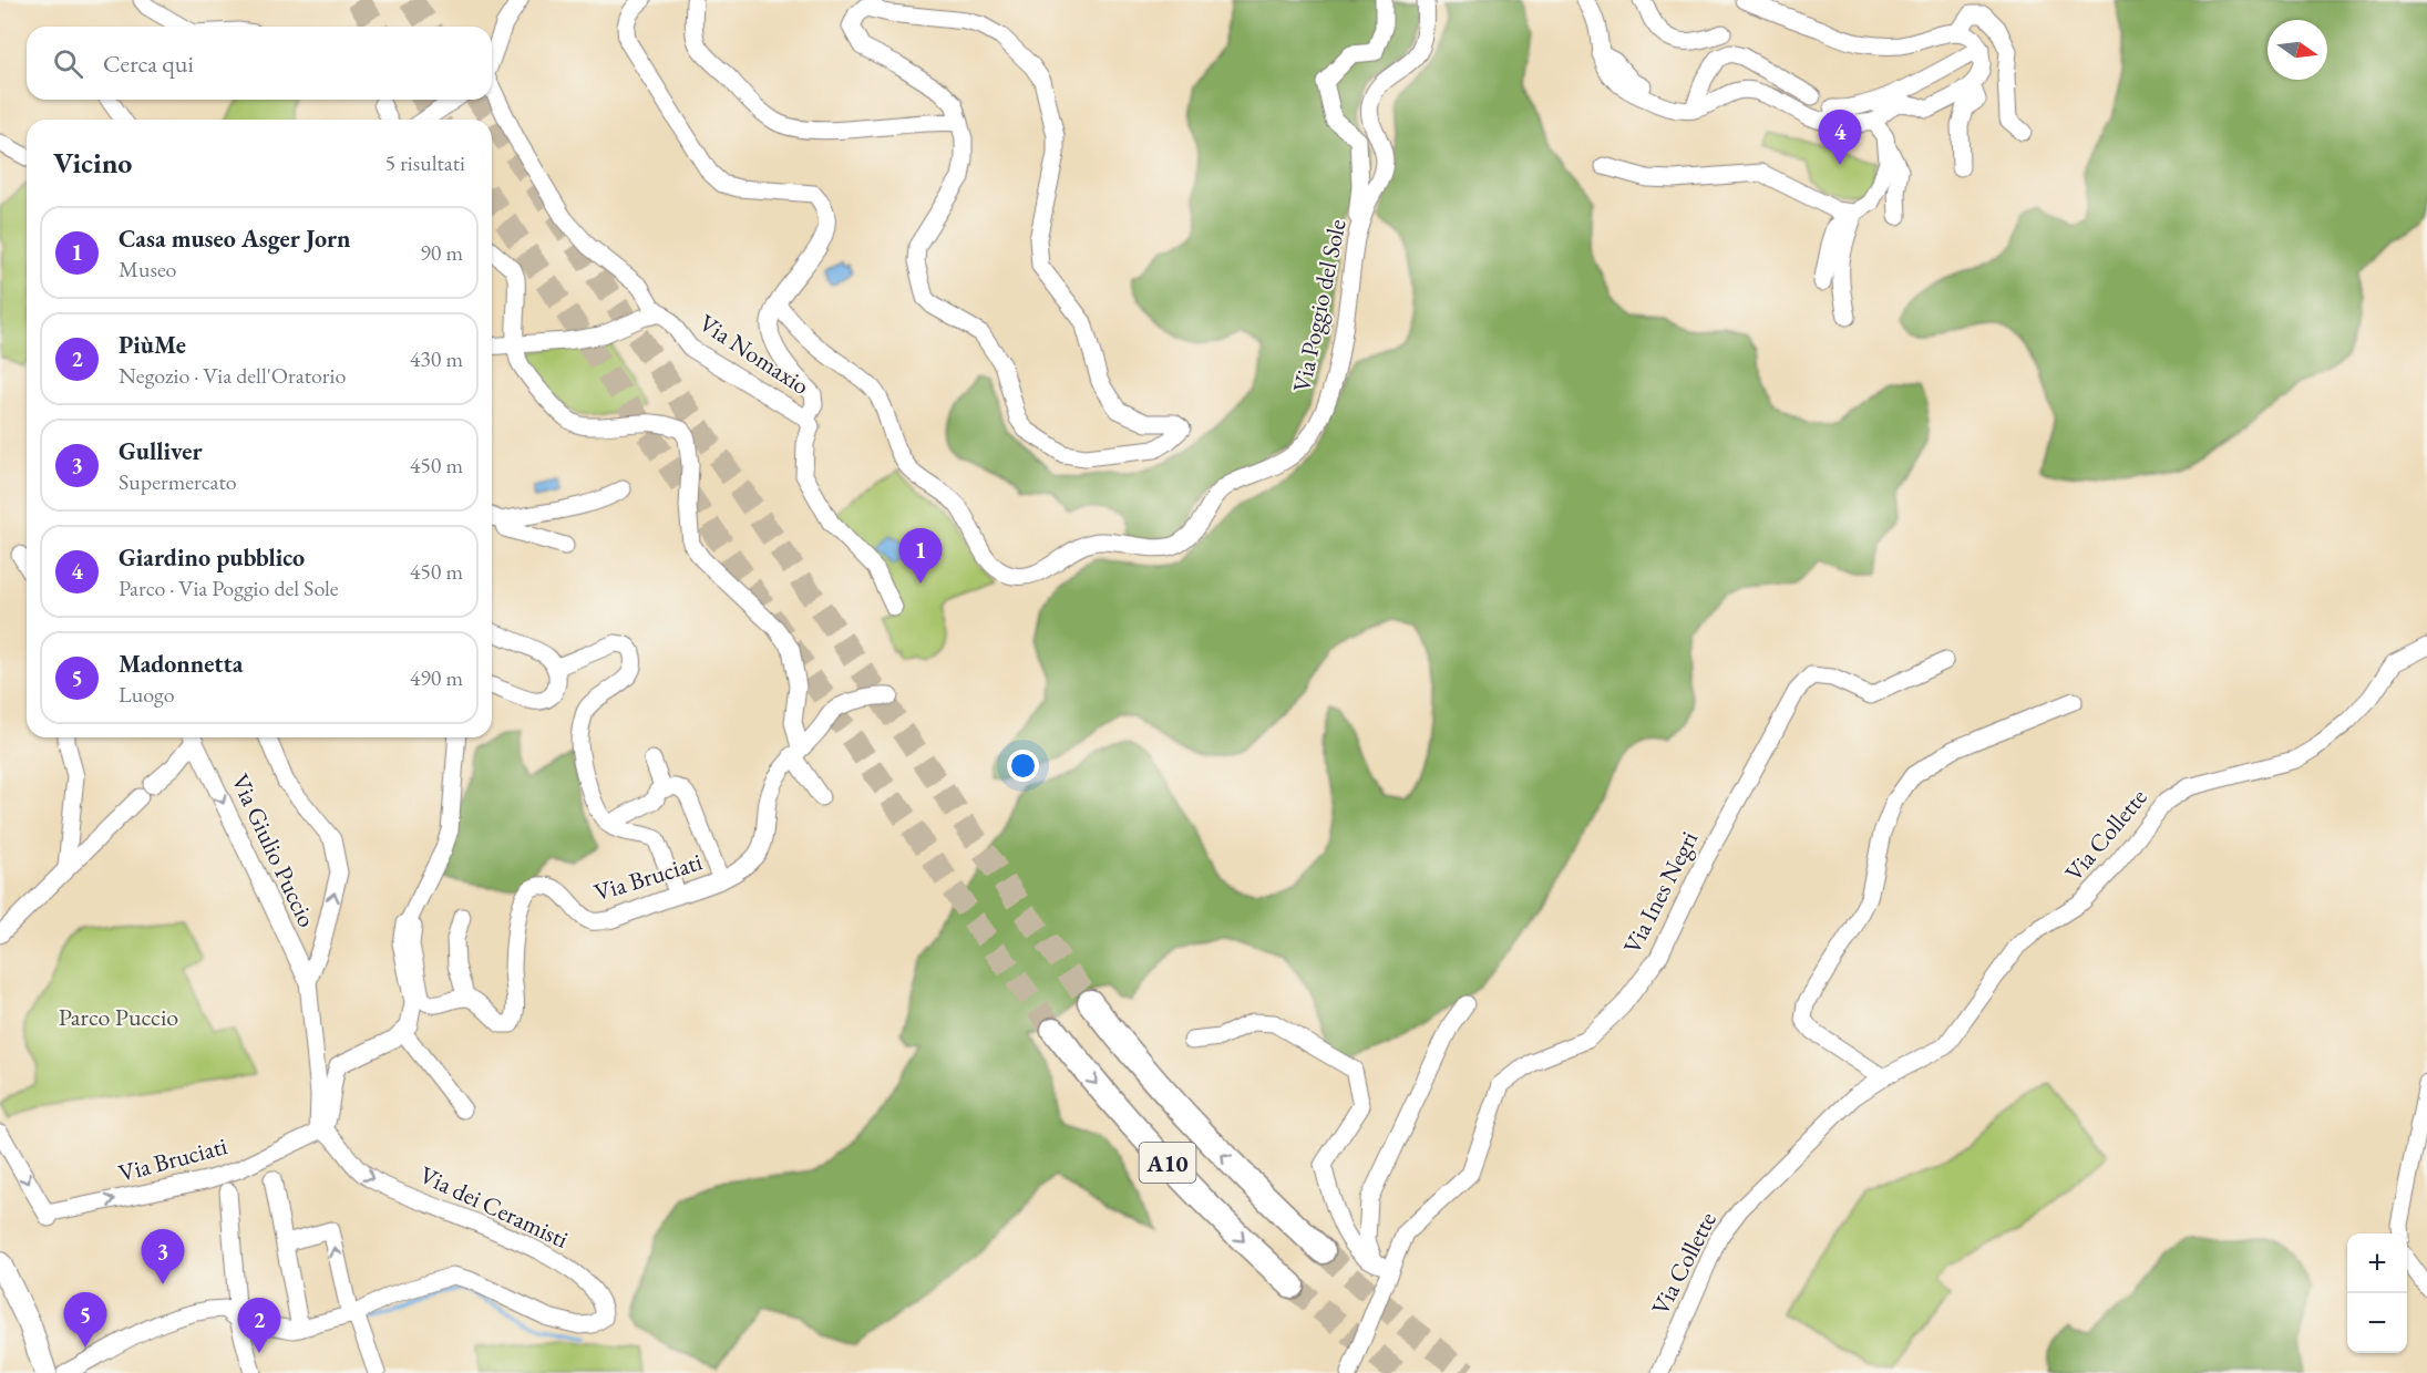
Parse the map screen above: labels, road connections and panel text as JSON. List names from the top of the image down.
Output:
{
  "streets": {
    "highway": ["A10"],
    "street": [
      "Via Poggio del Sole",
      "Via Nomaxio",
      "Via Collette",
      "Via Giulio Puccio",
      "Via Bruciati",
      "Via Ines Negri",
      "Via dei Ceramisti"
    ]
  },
  "crossings": [
    ["Via Poggio del Sole", "Via Nomaxio"],
    ["Via Bruciati", "Via dei Ceramisti"]
  ],
  "one_way": ["Via Giulio Puccio"],
  "parks": ["Parco Puccio"],
  "north": "right",
  "page": {
    "search": "Cerca qui",
    "pins": [
      "4",
      "1",
      "3",
      "5",
      "2"
    ],
    "heading": ["Vicino", "5 risultati"],
    "list": [
      {
        "mark": "1",
        "name": "Casa museo Asger Jorn",
        "note": "Museo",
        "value": "90 m"
      },
      {
        "mark": "2",
        "name": "PiùMe",
        "note": "Negozio · Via dell'Oratorio",
        "value": "430 m"
      },
      {
        "mark": "3",
        "name": "Gulliver",
        "note": "Supermercato",
        "value": "450 m"
      },
      {
        "mark": "4",
        "name": "Giardino pubblico",
        "note": "Parco · Via Poggio del Sole",
        "value": "450 m"
      },
      {
        "mark": "5",
        "name": "Madonnetta",
        "note": "Luogo",
        "value": "490 m"
      }
    ],
    "map_buttons": ["+", "−"]
  }
}
